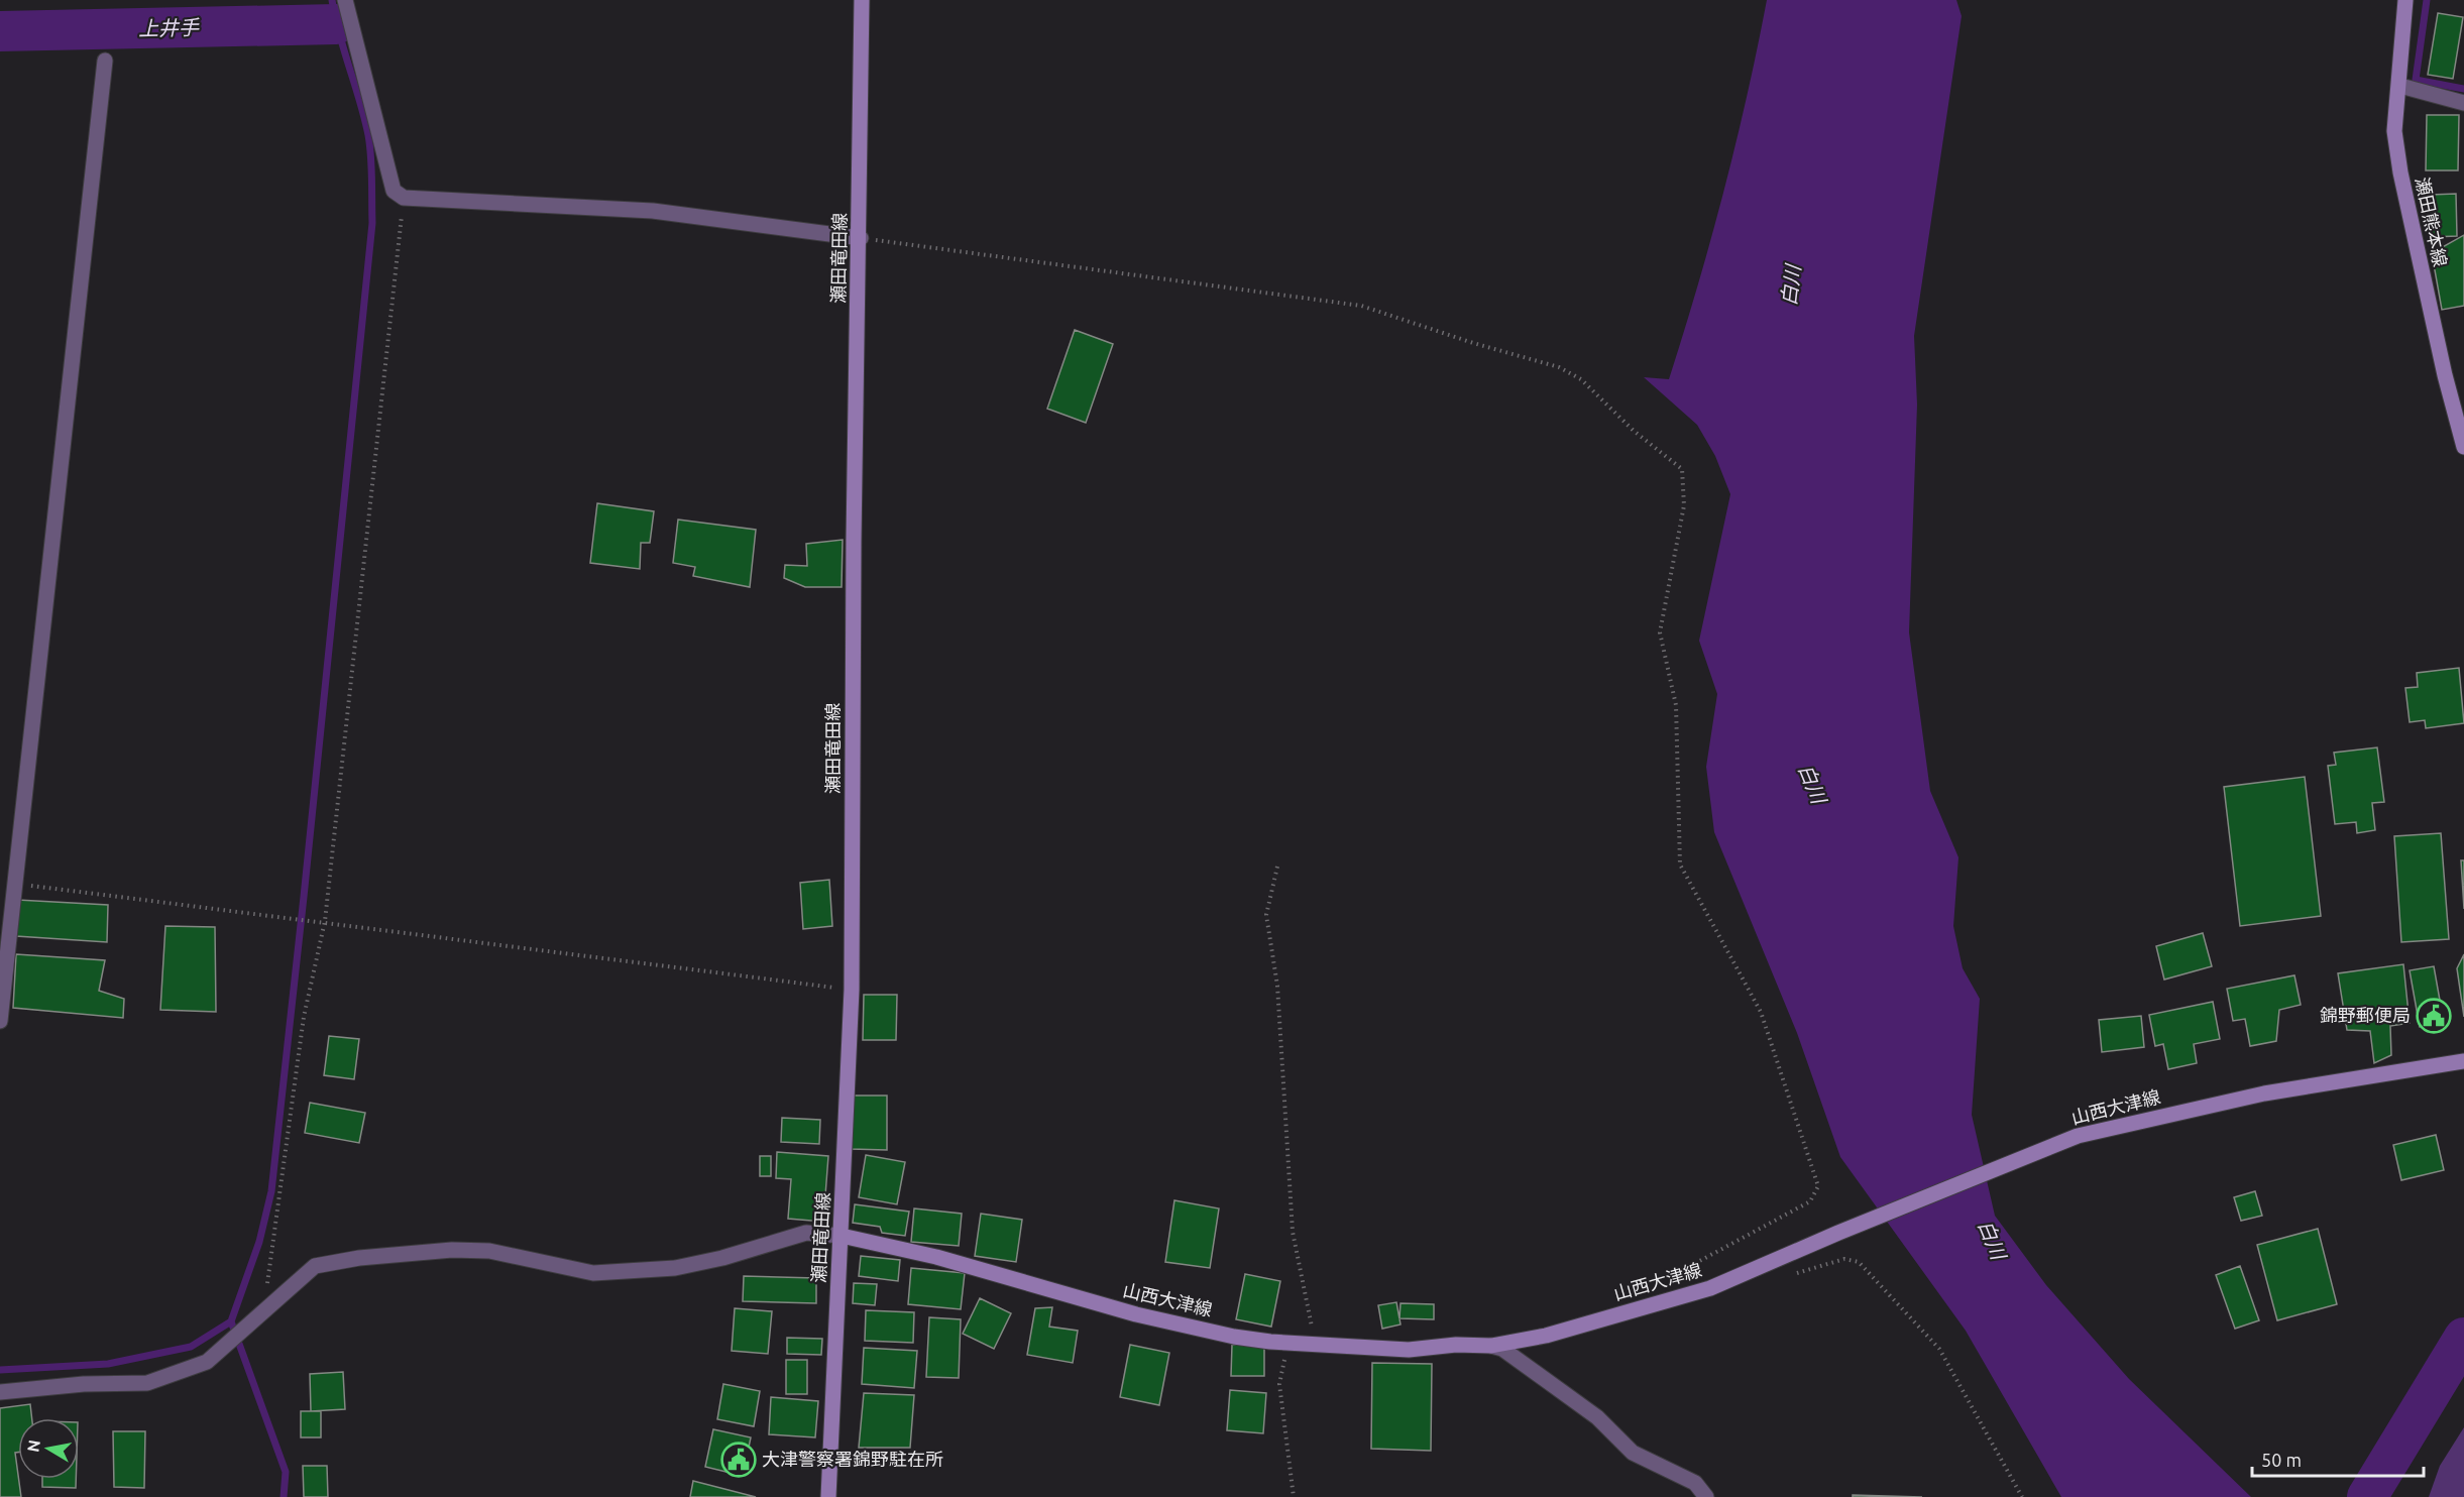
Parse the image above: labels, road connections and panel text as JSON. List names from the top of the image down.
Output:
{
  "streets": {
    "main road": ["瀬田熊本線", "瀬田竜田線", "山西大津線"]
  },
  "crossings": [
    ["瀬田竜田線", "山西大津線"]
  ],
  "water": ["上井手", "白川"],
  "places": {
    "public building": ["錦野郵便局", "大津警察署錦野駐在所"]
  },
  "scale_bar": "50 m",
  "north": "left"
}
